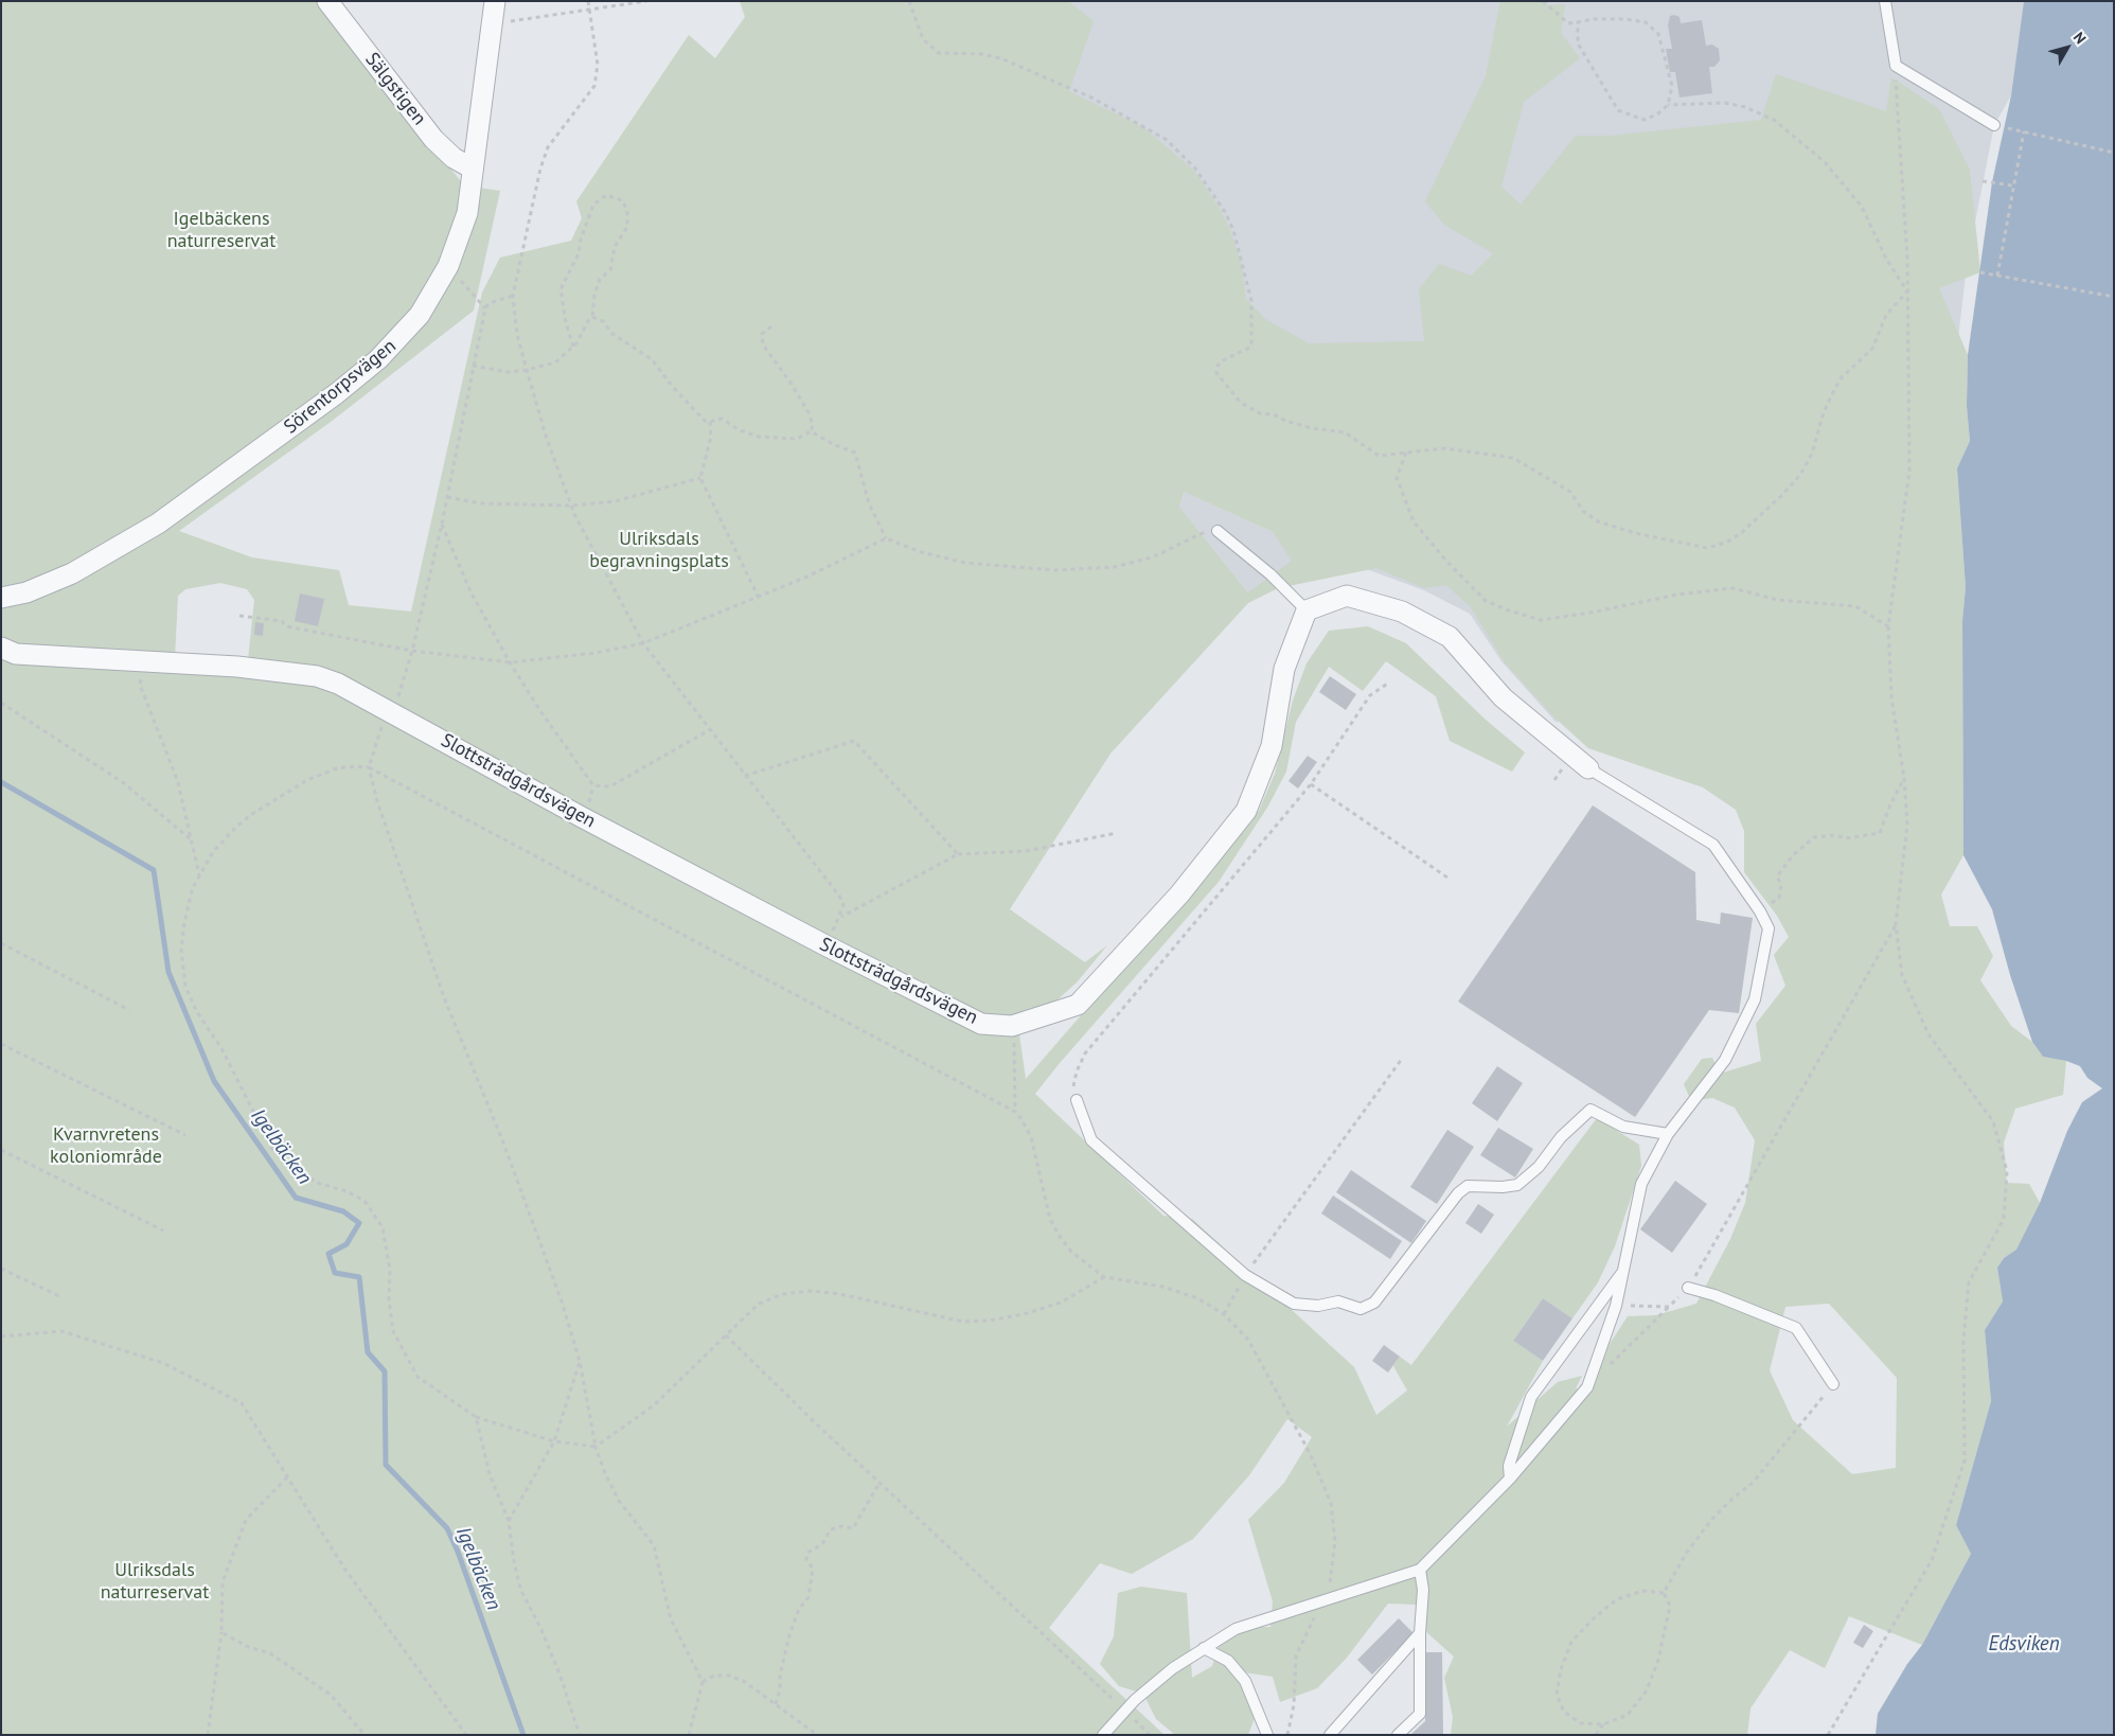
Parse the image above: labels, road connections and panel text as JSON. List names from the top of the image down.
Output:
{
  "streets": {
    "street": ["Sälgstigen", "Sörentorpsvägen", "Slottsträdgårdsvägen"]
  },
  "crossings": [
    ["Sälgstigen", "Sörentorpsvägen"]
  ],
  "water": ["Igelbäcken", "Edsviken"],
  "parks": [
    "Igelbäckens naturreservat",
    "Ulriksdals begravningsplats",
    "Kvarnvretens koloniområde",
    "Ulriksdals naturreservat"
  ],
  "north": "top right"
}
